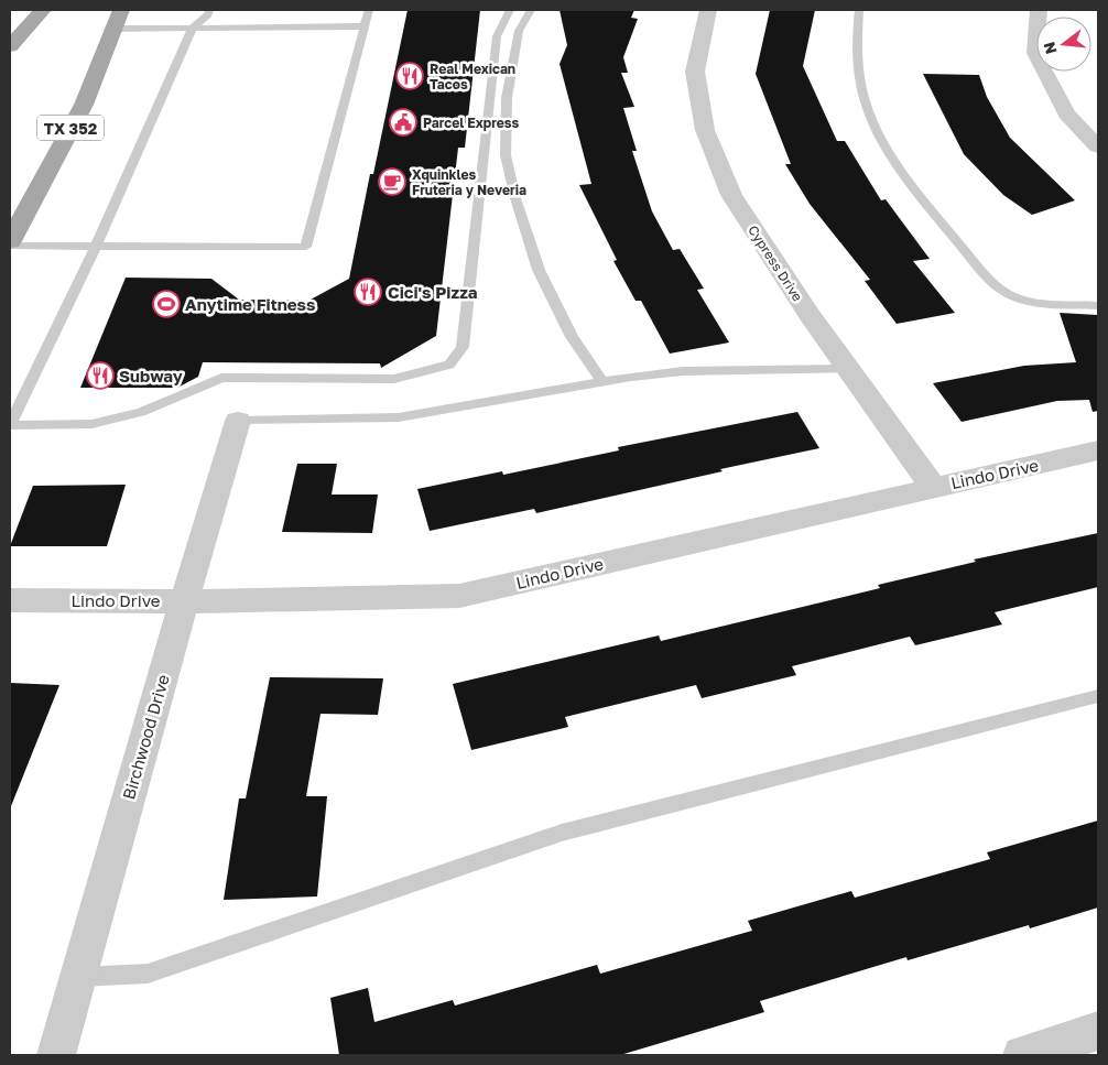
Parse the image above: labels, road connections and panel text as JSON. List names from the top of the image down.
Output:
{
  "streets": {
    "main road": ["TX 352"],
    "street": ["Cypress Drive", "Lindo Drive", "Birchwood Drive"]
  },
  "crossings": [
    ["Cypress Drive", "Lindo Drive"],
    ["Lindo Drive", "Birchwood Drive"]
  ],
  "places": {
    "restaurant": ["Real Mexican Tacos", "Cici's Pizza", "Subway"],
    "public building": ["Parcel Express"],
    "cafe": ["Xquinkles Fruteria y Neveria"],
    "sports": ["Anytime Fitness"]
  },
  "north": "left"
}
